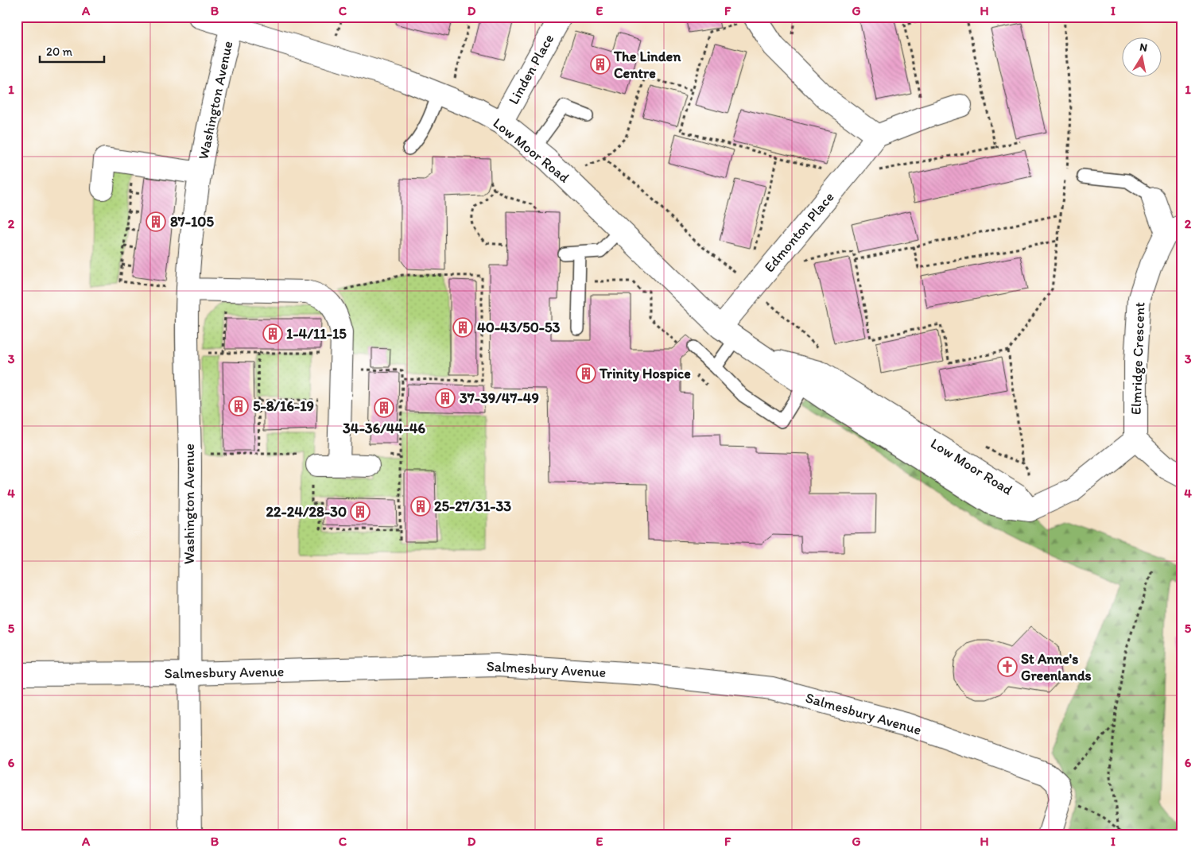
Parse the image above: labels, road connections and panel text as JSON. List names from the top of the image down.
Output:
{
  "streets": {
    "street": [
      "Linden Place",
      "Washington Avenue",
      "Low Moor Road",
      "Edmonton Place",
      "Elmridge Crescent",
      "Salmesbury Avenue"
    ]
  },
  "crossings": [
    ["Linden Place", "Low Moor Road"],
    ["Washington Avenue", "Low Moor Road"],
    ["Washington Avenue", "Salmesbury Avenue"],
    ["Low Moor Road", "Edmonton Place"],
    ["Low Moor Road", "Elmridge Crescent"]
  ],
  "places": {
    "building": [
      "The Linden Centre",
      "87-105",
      "40-43/50-53",
      "1-4/11-15",
      "Trinity Hospice",
      "37-39/47-49",
      "5-8/16-19",
      "34-36/44-46",
      "25-27/31-33",
      "22-24/28-30"
    ],
    "church": ["St Anne's Greenlands"]
  },
  "scale_bar": "20 m",
  "north": "top",
  "grid": {
    "columns": [
      "A",
      "B",
      "C",
      "D",
      "E",
      "F",
      "G",
      "H",
      "I"
    ],
    "rows": [
      "1",
      "2",
      "3",
      "4",
      "5",
      "6"
    ]
  }
}
